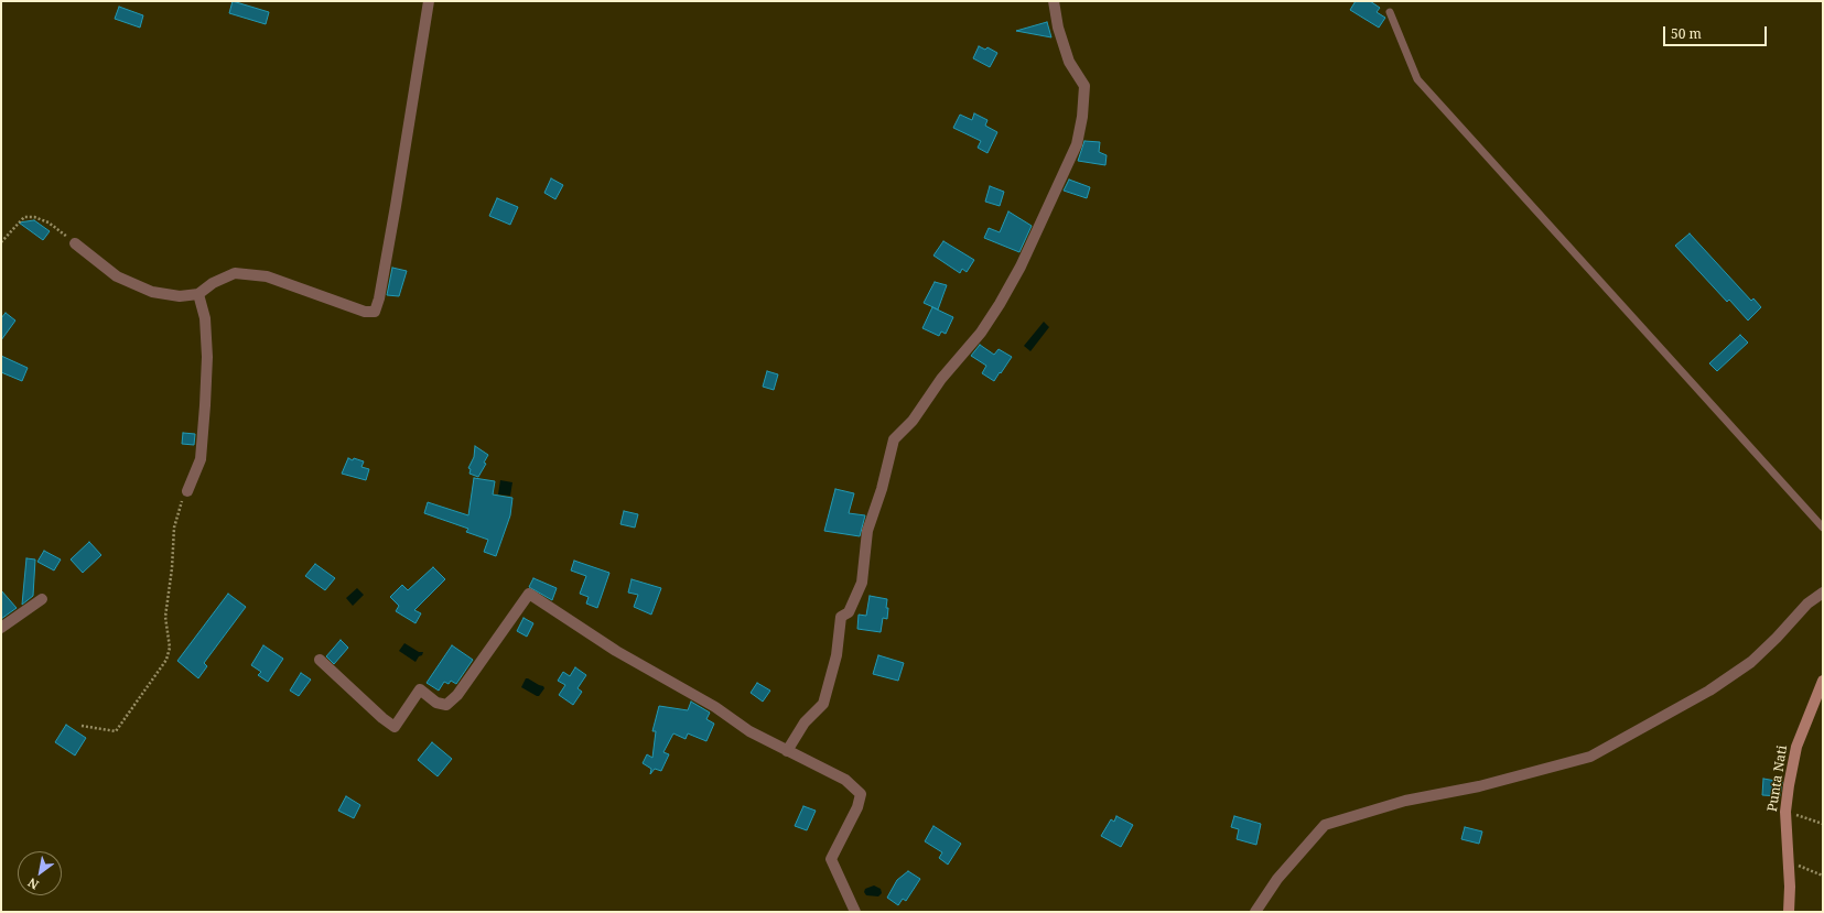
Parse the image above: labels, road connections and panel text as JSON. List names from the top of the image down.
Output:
{
  "streets": {
    "street": ["Punta Nati"]
  },
  "scale_bar": "50 m",
  "north": "bottom left"
}
